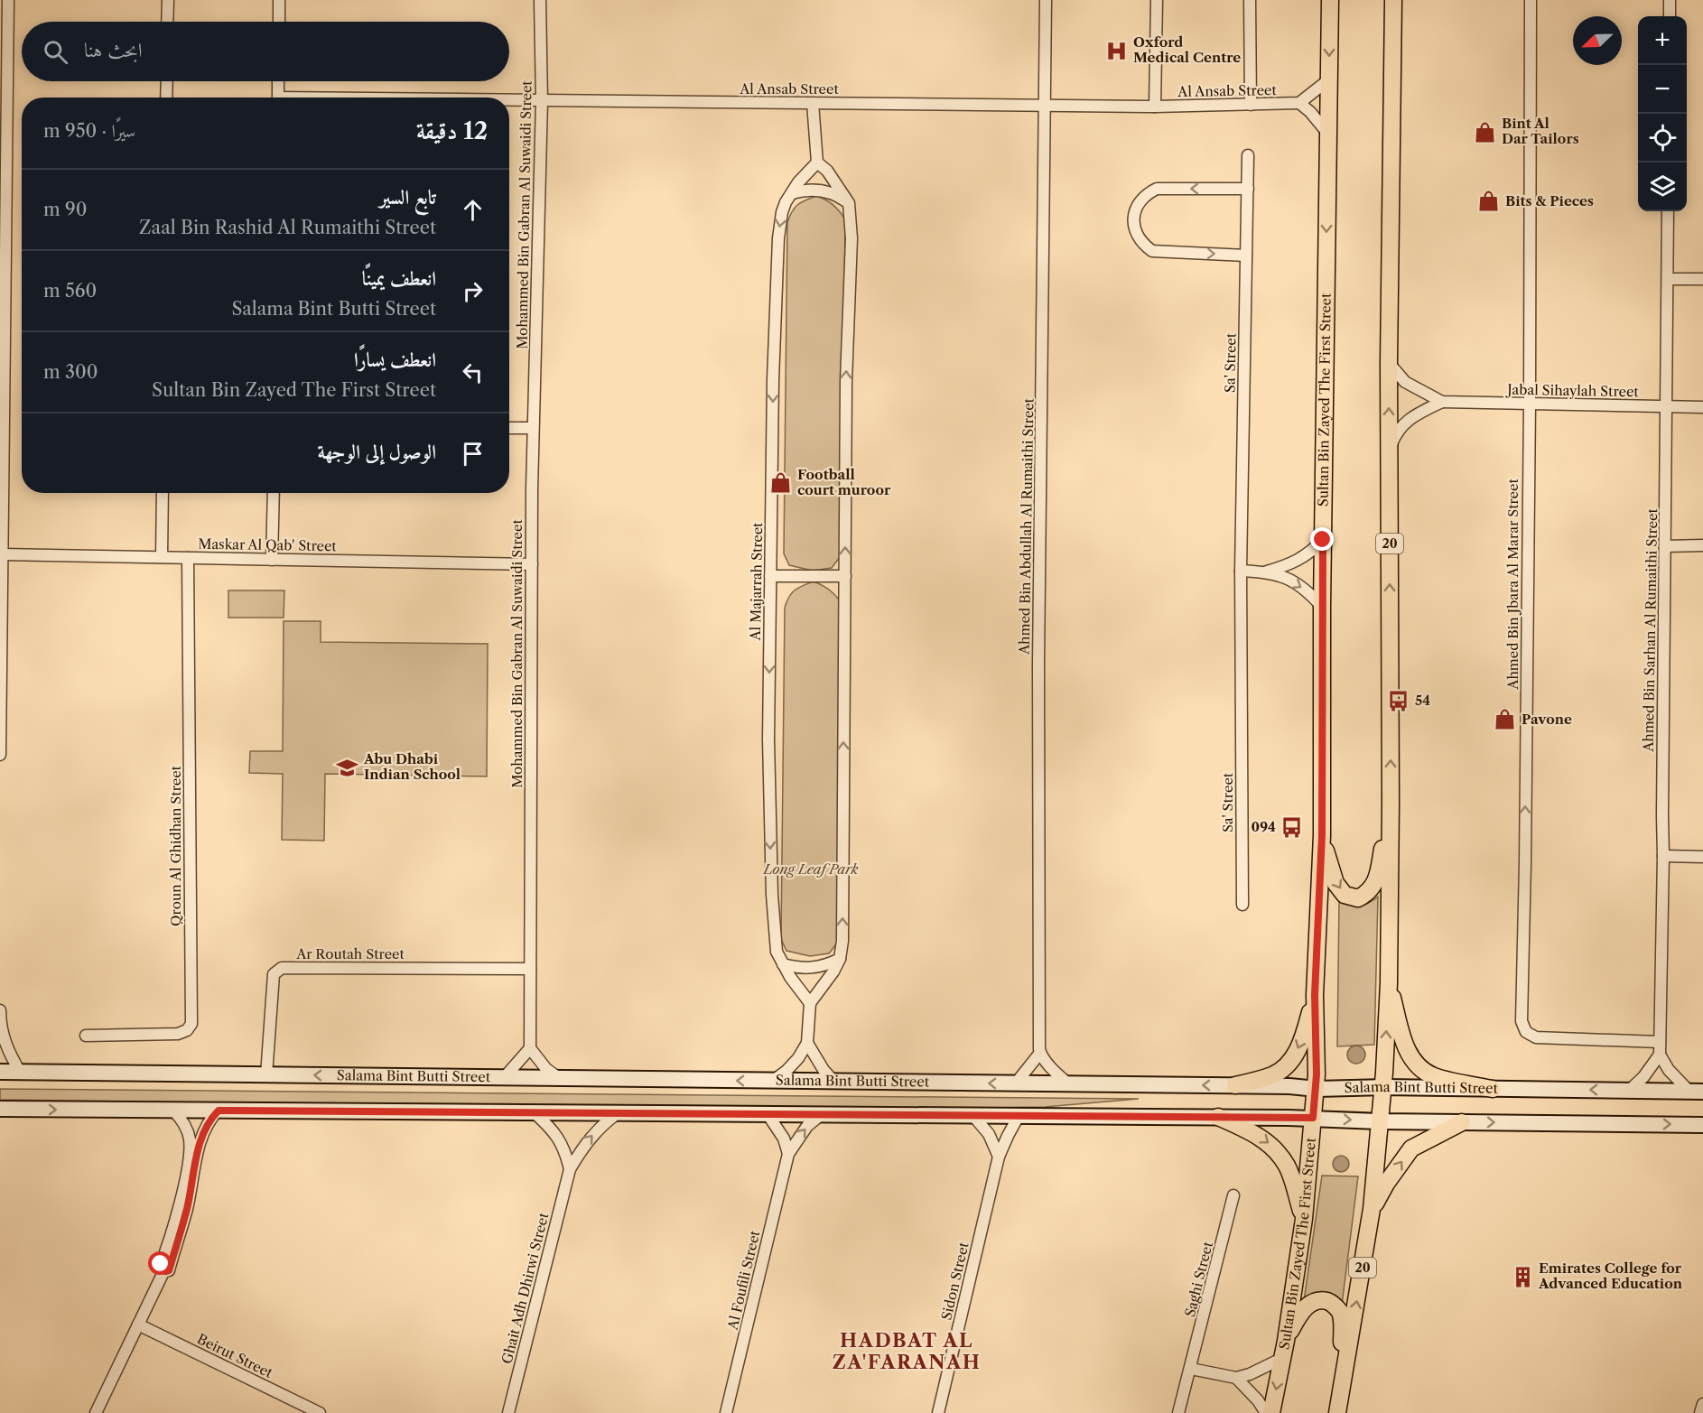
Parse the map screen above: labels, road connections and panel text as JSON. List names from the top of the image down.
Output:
{
  "streets": {
    "main road": ["Sultan Bin Zayed The First Street", "20", "Salama Bint Butti Street"],
    "street": [
      "Al Ansab Street",
      "Mohammed Bin Gabran Al Suwaidi Street",
      "Sa' Street",
      "Jabal Sihaylah Street",
      "Ahmed Bin Abdullah Al Rumaithi Street",
      "Maskar Al Qab' Street",
      "Al Majarrah Street",
      "Ahmed Bin Jbara Al Marar Street",
      "Ahmed Bin Sarhan Al Rumaithi Street",
      "Qroun Al Ghidhan Street",
      "Ar Routah Street",
      "Saghi Street",
      "Al Foufili Street",
      "Sidon Street",
      "Ghait Adh Dhirwi Street",
      "Beirut Street"
    ]
  },
  "crossings": [
    ["Al Ansab Street", "Mohammed Bin Gabran Al Suwaidi Street"],
    ["Al Ansab Street", "Ahmed Bin Abdullah Al Rumaithi Street"],
    ["Mohammed Bin Gabran Al Suwaidi Street", "Maskar Al Qab' Street"],
    ["Mohammed Bin Gabran Al Suwaidi Street", "Ar Routah Street"],
    ["Jabal Sihaylah Street", "20"],
    ["Jabal Sihaylah Street", "Ahmed Bin Jbara Al Marar Street"],
    ["Jabal Sihaylah Street", "Ahmed Bin Sarhan Al Rumaithi Street"],
    ["Sultan Bin Zayed The First Street", "Salama Bint Butti Street"],
    ["20", "Salama Bint Butti Street"],
    ["Maskar Al Qab' Street", "Qroun Al Ghidhan Street"],
    ["Ahmed Bin Jbara Al Marar Street", "Ahmed Bin Sarhan Al Rumaithi Street"],
    ["Ar Routah Street", "Salama Bint Butti Street"]
  ],
  "one_way": ["Ahmed Bin Jbara Al Marar Street"],
  "districts": ["HADBAT AL ZA'FARANAH"],
  "parks": ["Long Leaf Park"],
  "places": {
    "hospital": ["Oxford Medical Centre"],
    "shop": [
      "Bint Al Dar Tailors",
      "Bits & Pieces",
      "Football court muroor",
      "Pavone"
    ],
    "bus stop": ["54", "094"],
    "school or university": ["Abu Dhabi Indian School"],
    "building": ["Emirates College for Advanced Education"]
  },
  "north": "bottom left",
  "page": {
    "map_buttons": ["+", "−"],
    "search": "ابحث هنا",
    "heading": ["12 دقيقة", "سيرًا · 950 m"],
    "list": [
      ["تابع السير", "Zaal Bin Rashid Al Rumaithi Street", "90 m"],
      ["انعطف يمينًا", "Salama Bint Butti Street", "560 m"],
      ["انعطف يسارًا", "Sultan Bin Zayed The First Street", "300 m"],
      "الوصول إلى الوجهة"
    ]
  }
}
